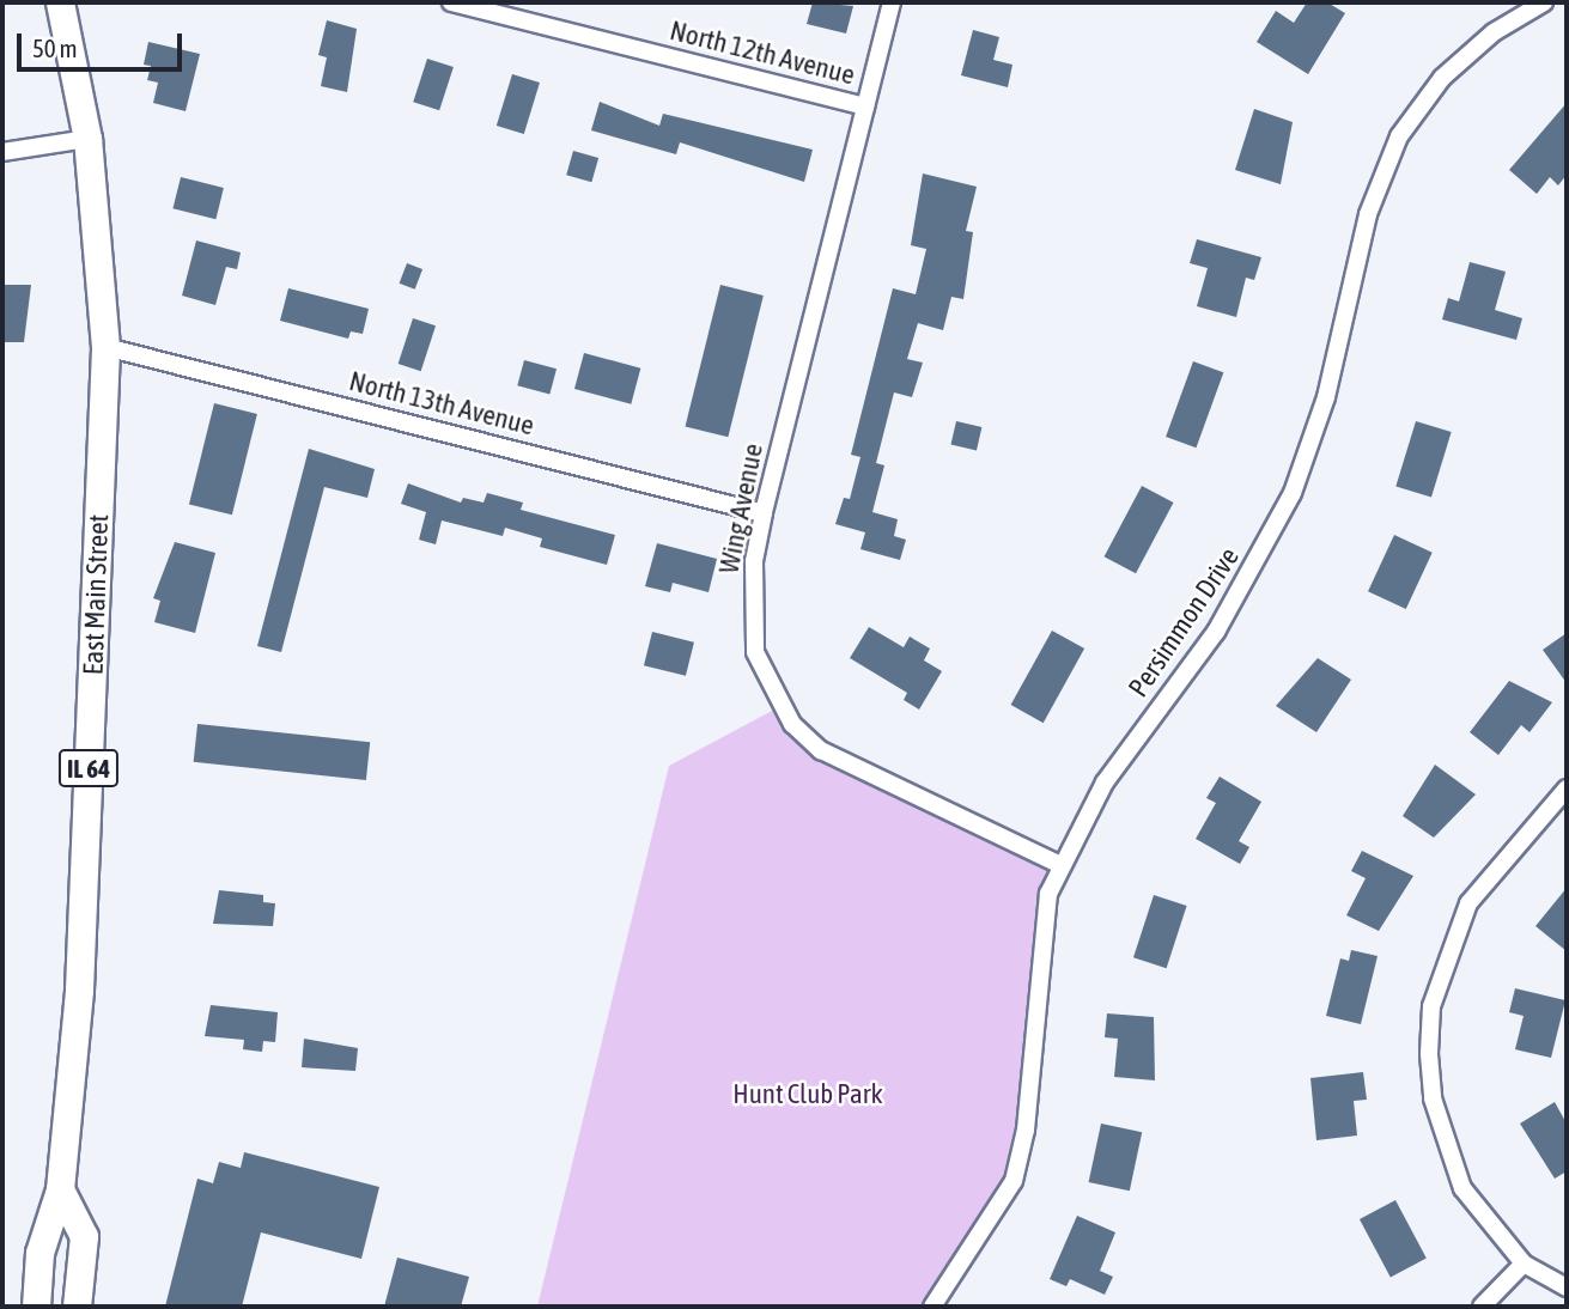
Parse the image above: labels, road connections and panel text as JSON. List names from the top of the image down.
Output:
{
  "streets": {
    "main road": ["East Main Street", "IL 64"],
    "street": [
      "North 12th Avenue",
      "North 13th Avenue",
      "Wing Avenue",
      "Persimmon Drive"
    ]
  },
  "crossings": [
    ["North 12th Avenue", "Wing Avenue"],
    ["North 13th Avenue", "Wing Avenue"],
    ["North 13th Avenue", "East Main Street"],
    ["Wing Avenue", "Persimmon Drive"]
  ],
  "parks": ["Hunt Club Park"],
  "scale_bar": "50 m"
}
